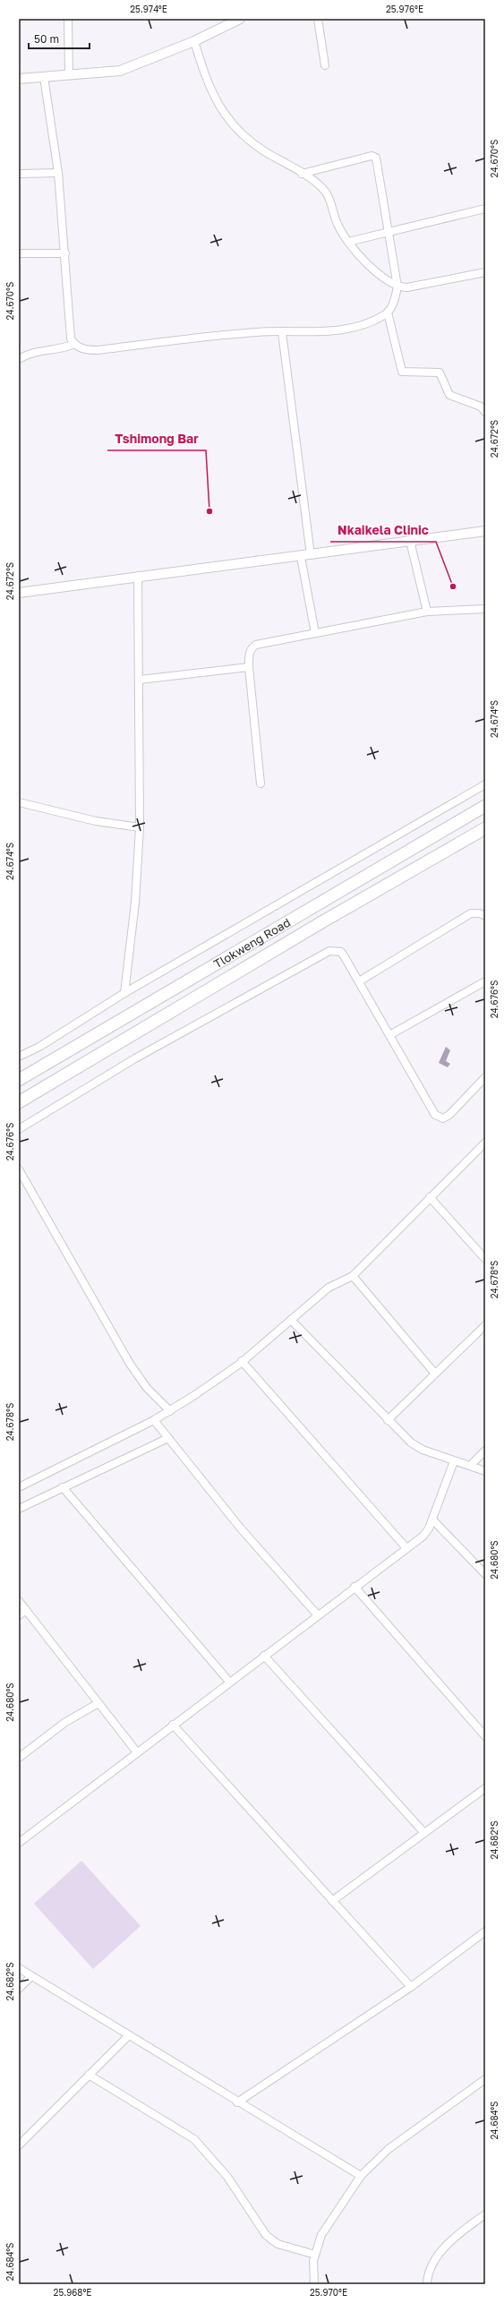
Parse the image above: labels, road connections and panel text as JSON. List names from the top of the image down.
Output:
{
  "streets": {
    "main road": ["Tlokweng Road"]
  },
  "places": ["Tshimong Bar", "Nkaikela Clinic"],
  "scale_bar": "50 m",
  "coordinates": [
    "25.974°E",
    "25.976°E",
    "24.670°S",
    "24.672°S",
    "24.674°S",
    "24.676°S",
    "24.678°S",
    "24.680°S",
    "24.682°S",
    "24.684°S",
    "25.968°E",
    "25.970°E"
  ]
}
